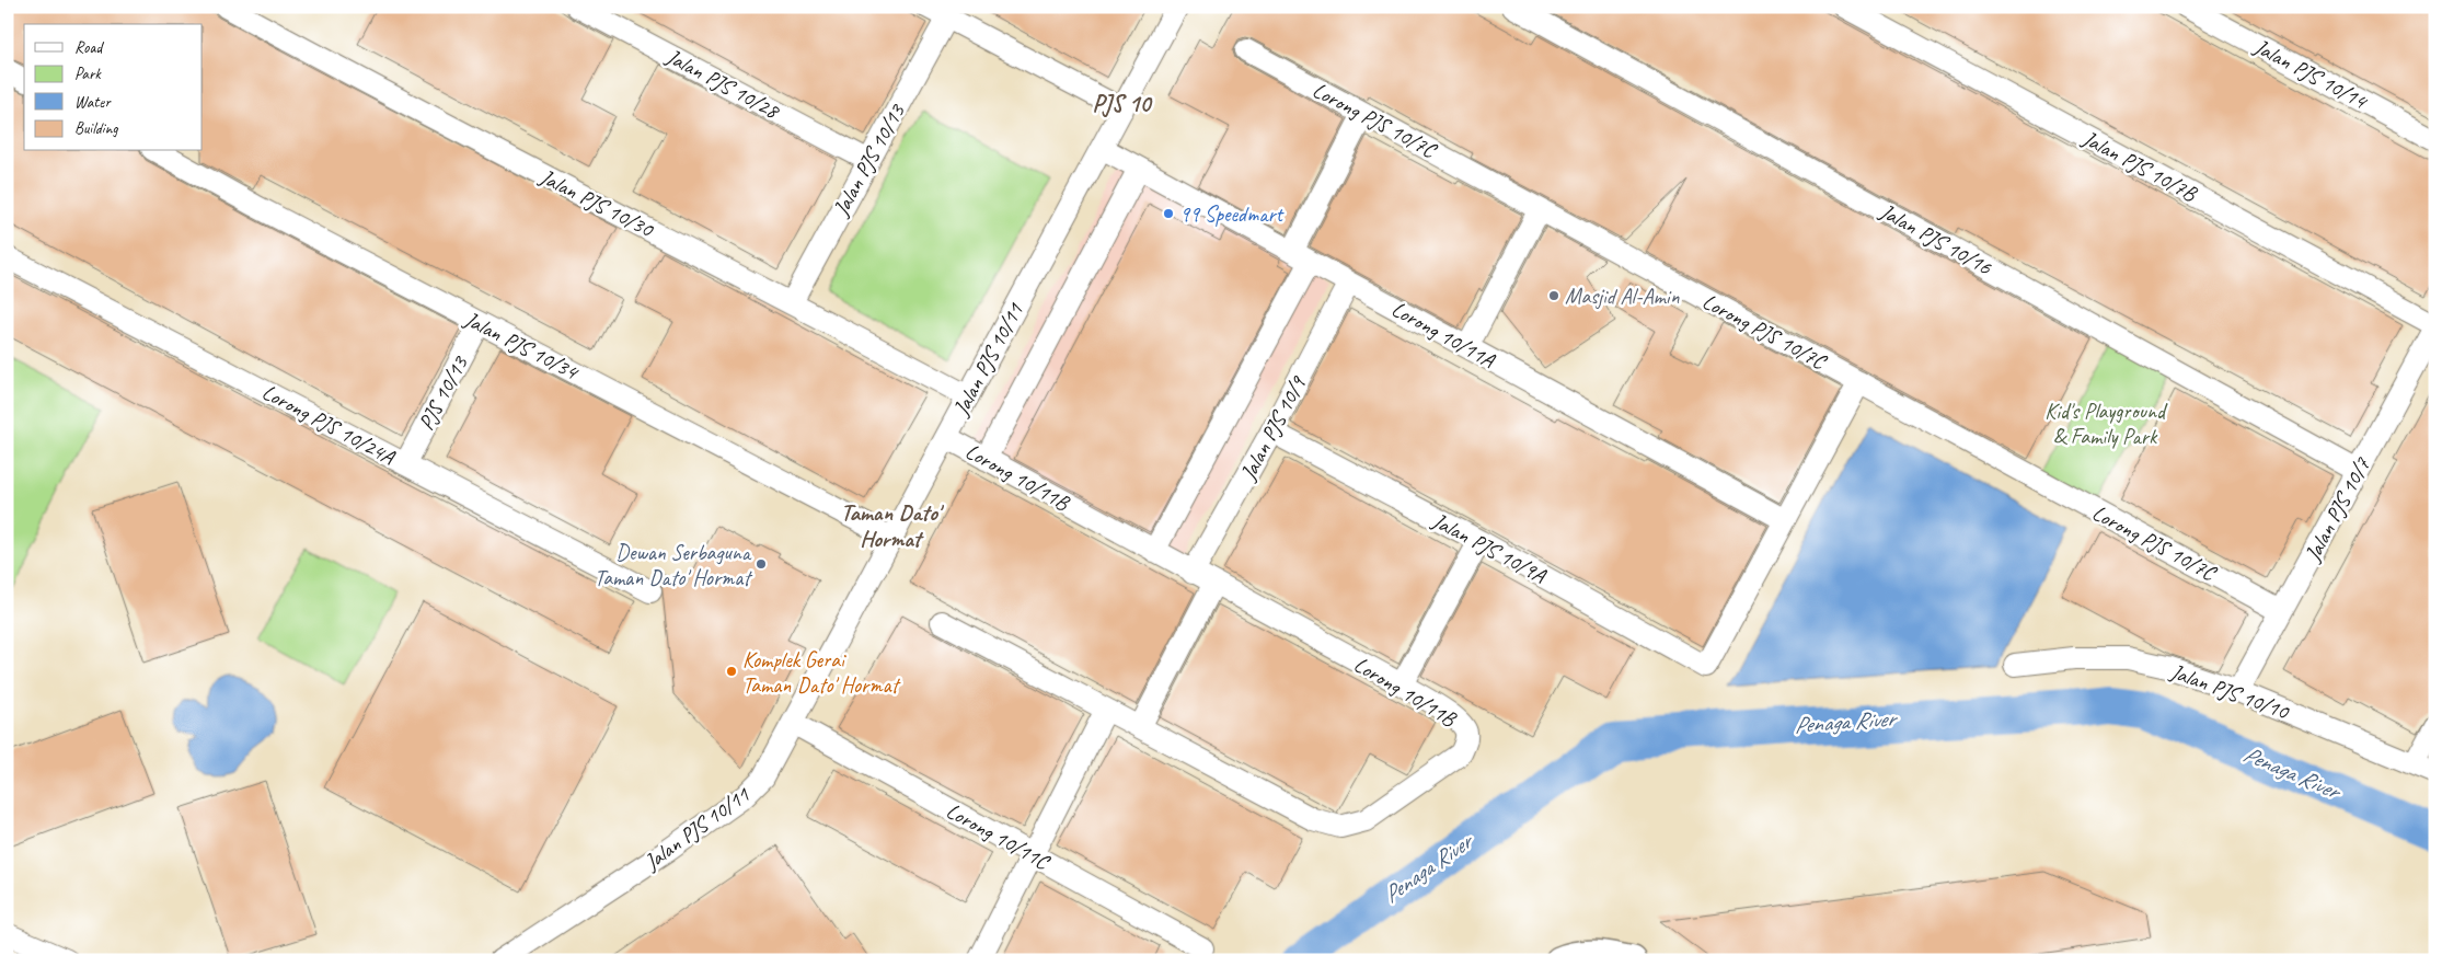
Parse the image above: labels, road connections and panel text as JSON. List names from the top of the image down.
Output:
{
  "streets": {
    "street": [
      "Jalan PJS 10/14",
      "Jalan PJS 10/28",
      "Lorong PJS 10/7C",
      "Jalan PJS 10/13",
      "Jalan PJS 10/7B",
      "Jalan PJS 10/30",
      "Jalan PJS 10/16",
      "Lorong 10/11A",
      "Jalan PJS 10/34",
      "Jalan PJS 10/11",
      "PJS 10/13",
      "Lorong PJS 10/24A",
      "Jalan PJS 10/9",
      "Lorong 10/11B",
      "Jalan PJS 10/7",
      "Jalan PJS 10/9A",
      "Jalan PJS 10/10",
      "Lorong 10/11C"
    ]
  },
  "crossings": [
    ["Jalan PJS 10/28", "Jalan PJS 10/13"],
    ["Lorong PJS 10/7C", "Jalan PJS 10/7"],
    ["Jalan PJS 10/13", "Jalan PJS 10/30"],
    ["Jalan PJS 10/7B", "Jalan PJS 10/7"],
    ["Jalan PJS 10/30", "Jalan PJS 10/11"],
    ["Jalan PJS 10/16", "Jalan PJS 10/7"],
    ["Lorong 10/11A", "Jalan PJS 10/11"],
    ["Lorong 10/11A", "Jalan PJS 10/9"],
    ["Lorong 10/11A", "Jalan PJS 10/9A"],
    ["Jalan PJS 10/34", "Jalan PJS 10/11"],
    ["Jalan PJS 10/34", "PJS 10/13"],
    ["Jalan PJS 10/11", "Lorong 10/11B"],
    ["Jalan PJS 10/11", "Lorong 10/11C"],
    ["PJS 10/13", "Lorong PJS 10/24A"],
    ["Jalan PJS 10/9", "Lorong 10/11B"],
    ["Jalan PJS 10/9", "Jalan PJS 10/9A"],
    ["Jalan PJS 10/7", "Jalan PJS 10/10"]
  ],
  "districts": ["PJS 10", "Taman Dato' Hormat"],
  "water": ["Penaga River"],
  "parks": ["Kid's Playground & Family Park"],
  "places": [
    "99 Speedmart",
    "Masjid Al-Amin",
    "Dewan Serbaguna Taman Dato' Hormat",
    "Komplek Gerai Taman Dato' Hormat"
  ],
  "legend": [
    "Road",
    "Park",
    "Water",
    "Building"
  ]
}
